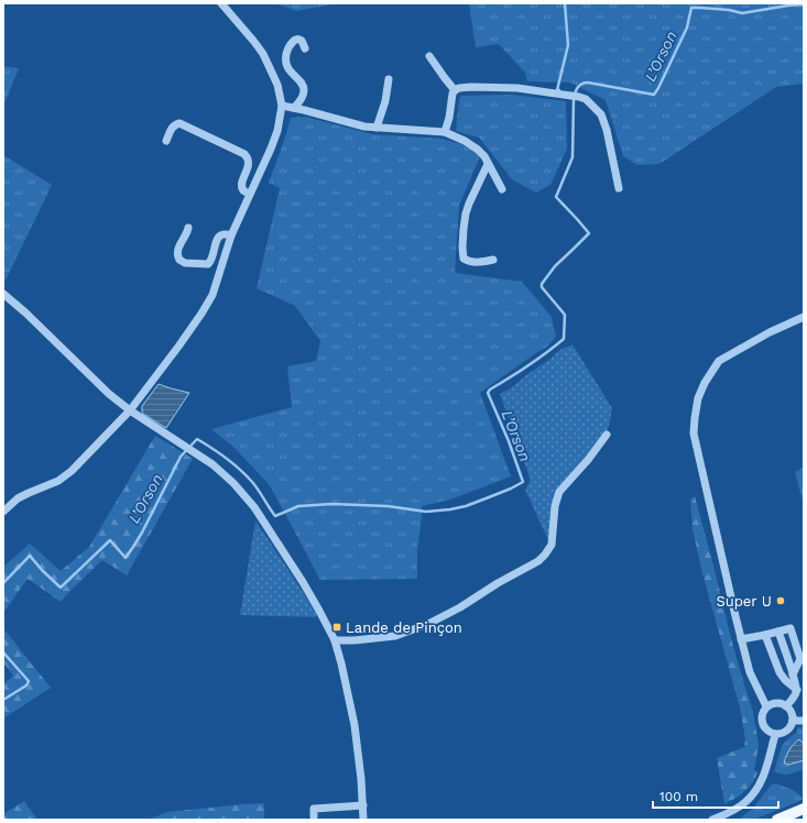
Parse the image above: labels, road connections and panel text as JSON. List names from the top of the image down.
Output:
{
  "water": ["L’Orson"],
  "places": {
    "other": ["Super U"],
    "transit": ["Lande de Pinçon"]
  },
  "scale_bar": "100 m"
}
